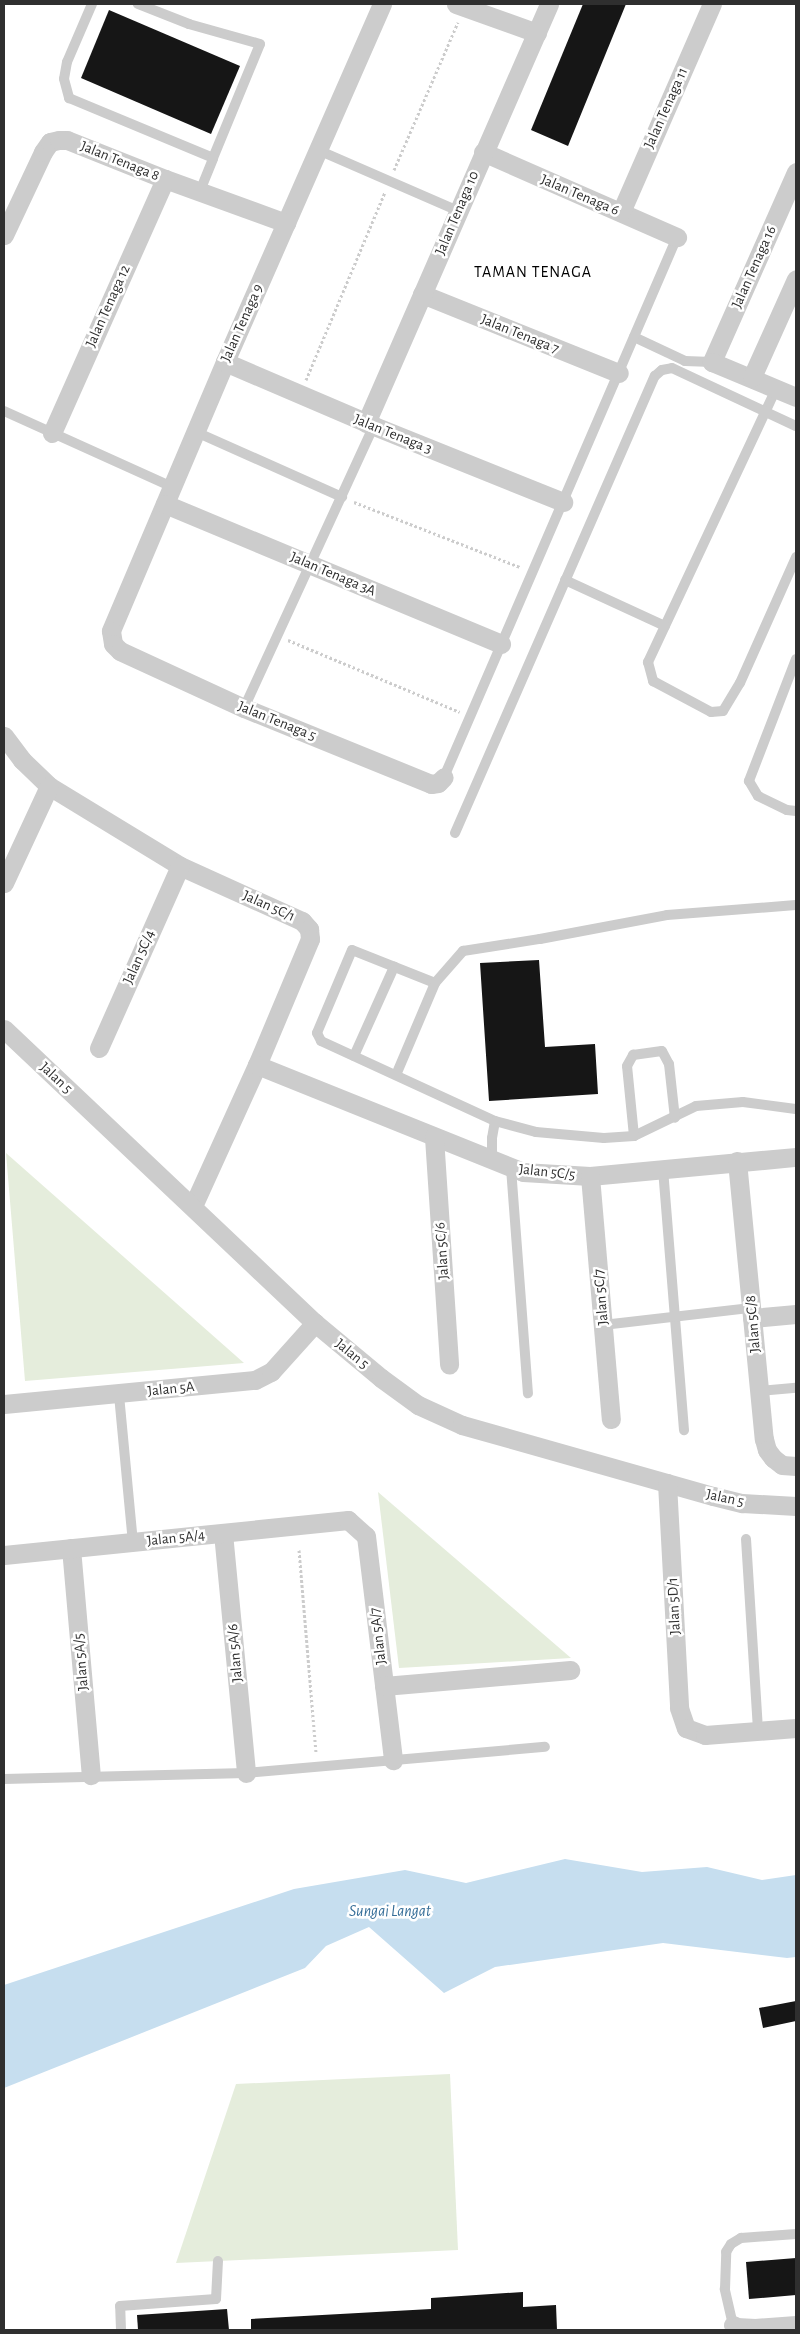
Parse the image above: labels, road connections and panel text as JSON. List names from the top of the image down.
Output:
{
  "streets": {
    "street": [
      "Jalan Tenaga 11",
      "Jalan Tenaga 8",
      "Jalan Tenaga 6",
      "Jalan Tenaga 10",
      "Jalan Tenaga 16",
      "Jalan Tenaga 12",
      "Jalan Tenaga 9",
      "Jalan Tenaga 7",
      "Jalan Tenaga 3",
      "Jalan Tenaga 3A",
      "Jalan Tenaga 5",
      "Jalan 5C/1",
      "Jalan 5C/4",
      "Jalan 5",
      "Jalan 5C/5",
      "Jalan 5C/6",
      "Jalan 5C/7",
      "Jalan 5C/8",
      "Jalan 5A",
      "Jalan 5A/4",
      "Jalan 5D/1",
      "Jalan 5A/7",
      "Jalan 5A/6",
      "Jalan 5A/5"
    ]
  },
  "crossings": [
    ["Jalan Tenaga 11", "Jalan Tenaga 6"],
    ["Jalan Tenaga 8", "Jalan Tenaga 12"],
    ["Jalan Tenaga 8", "Jalan Tenaga 9"],
    ["Jalan Tenaga 6", "Jalan Tenaga 10"],
    ["Jalan Tenaga 10", "Jalan Tenaga 7"],
    ["Jalan Tenaga 10", "Jalan Tenaga 3"],
    ["Jalan Tenaga 9", "Jalan Tenaga 3"],
    ["Jalan Tenaga 9", "Jalan Tenaga 3A"],
    ["Jalan Tenaga 9", "Jalan Tenaga 5"],
    ["Jalan 5C/1", "Jalan 5C/4"],
    ["Jalan 5C/1", "Jalan 5"],
    ["Jalan 5C/1", "Jalan 5C/5"],
    ["Jalan 5", "Jalan 5A"],
    ["Jalan 5", "Jalan 5D/1"],
    ["Jalan 5C/5", "Jalan 5C/6"],
    ["Jalan 5C/5", "Jalan 5C/7"],
    ["Jalan 5C/5", "Jalan 5C/8"],
    ["Jalan 5A/4", "Jalan 5A/7"],
    ["Jalan 5A/4", "Jalan 5A/6"],
    ["Jalan 5A/4", "Jalan 5A/5"]
  ],
  "districts": ["TAMAN TENAGA"],
  "water": ["Sungai Langat"]
}
